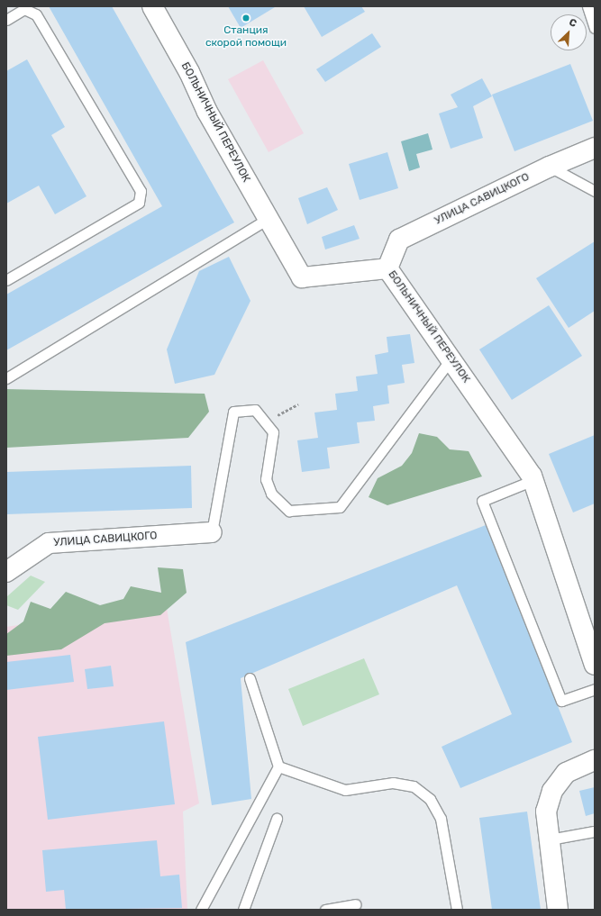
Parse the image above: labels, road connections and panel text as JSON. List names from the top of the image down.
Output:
{
  "streets": {
    "street": ["БОЛЬНИЧНЫЙ ПЕРЕУЛОК", "УЛИЦА САВИЦКОГО"]
  },
  "crossings": [
    ["БОЛЬНИЧНЫЙ ПЕРЕУЛОК", "УЛИЦА САВИЦКОГО"]
  ],
  "places": ["Станция скорой помощи"],
  "north": "top right"
}
